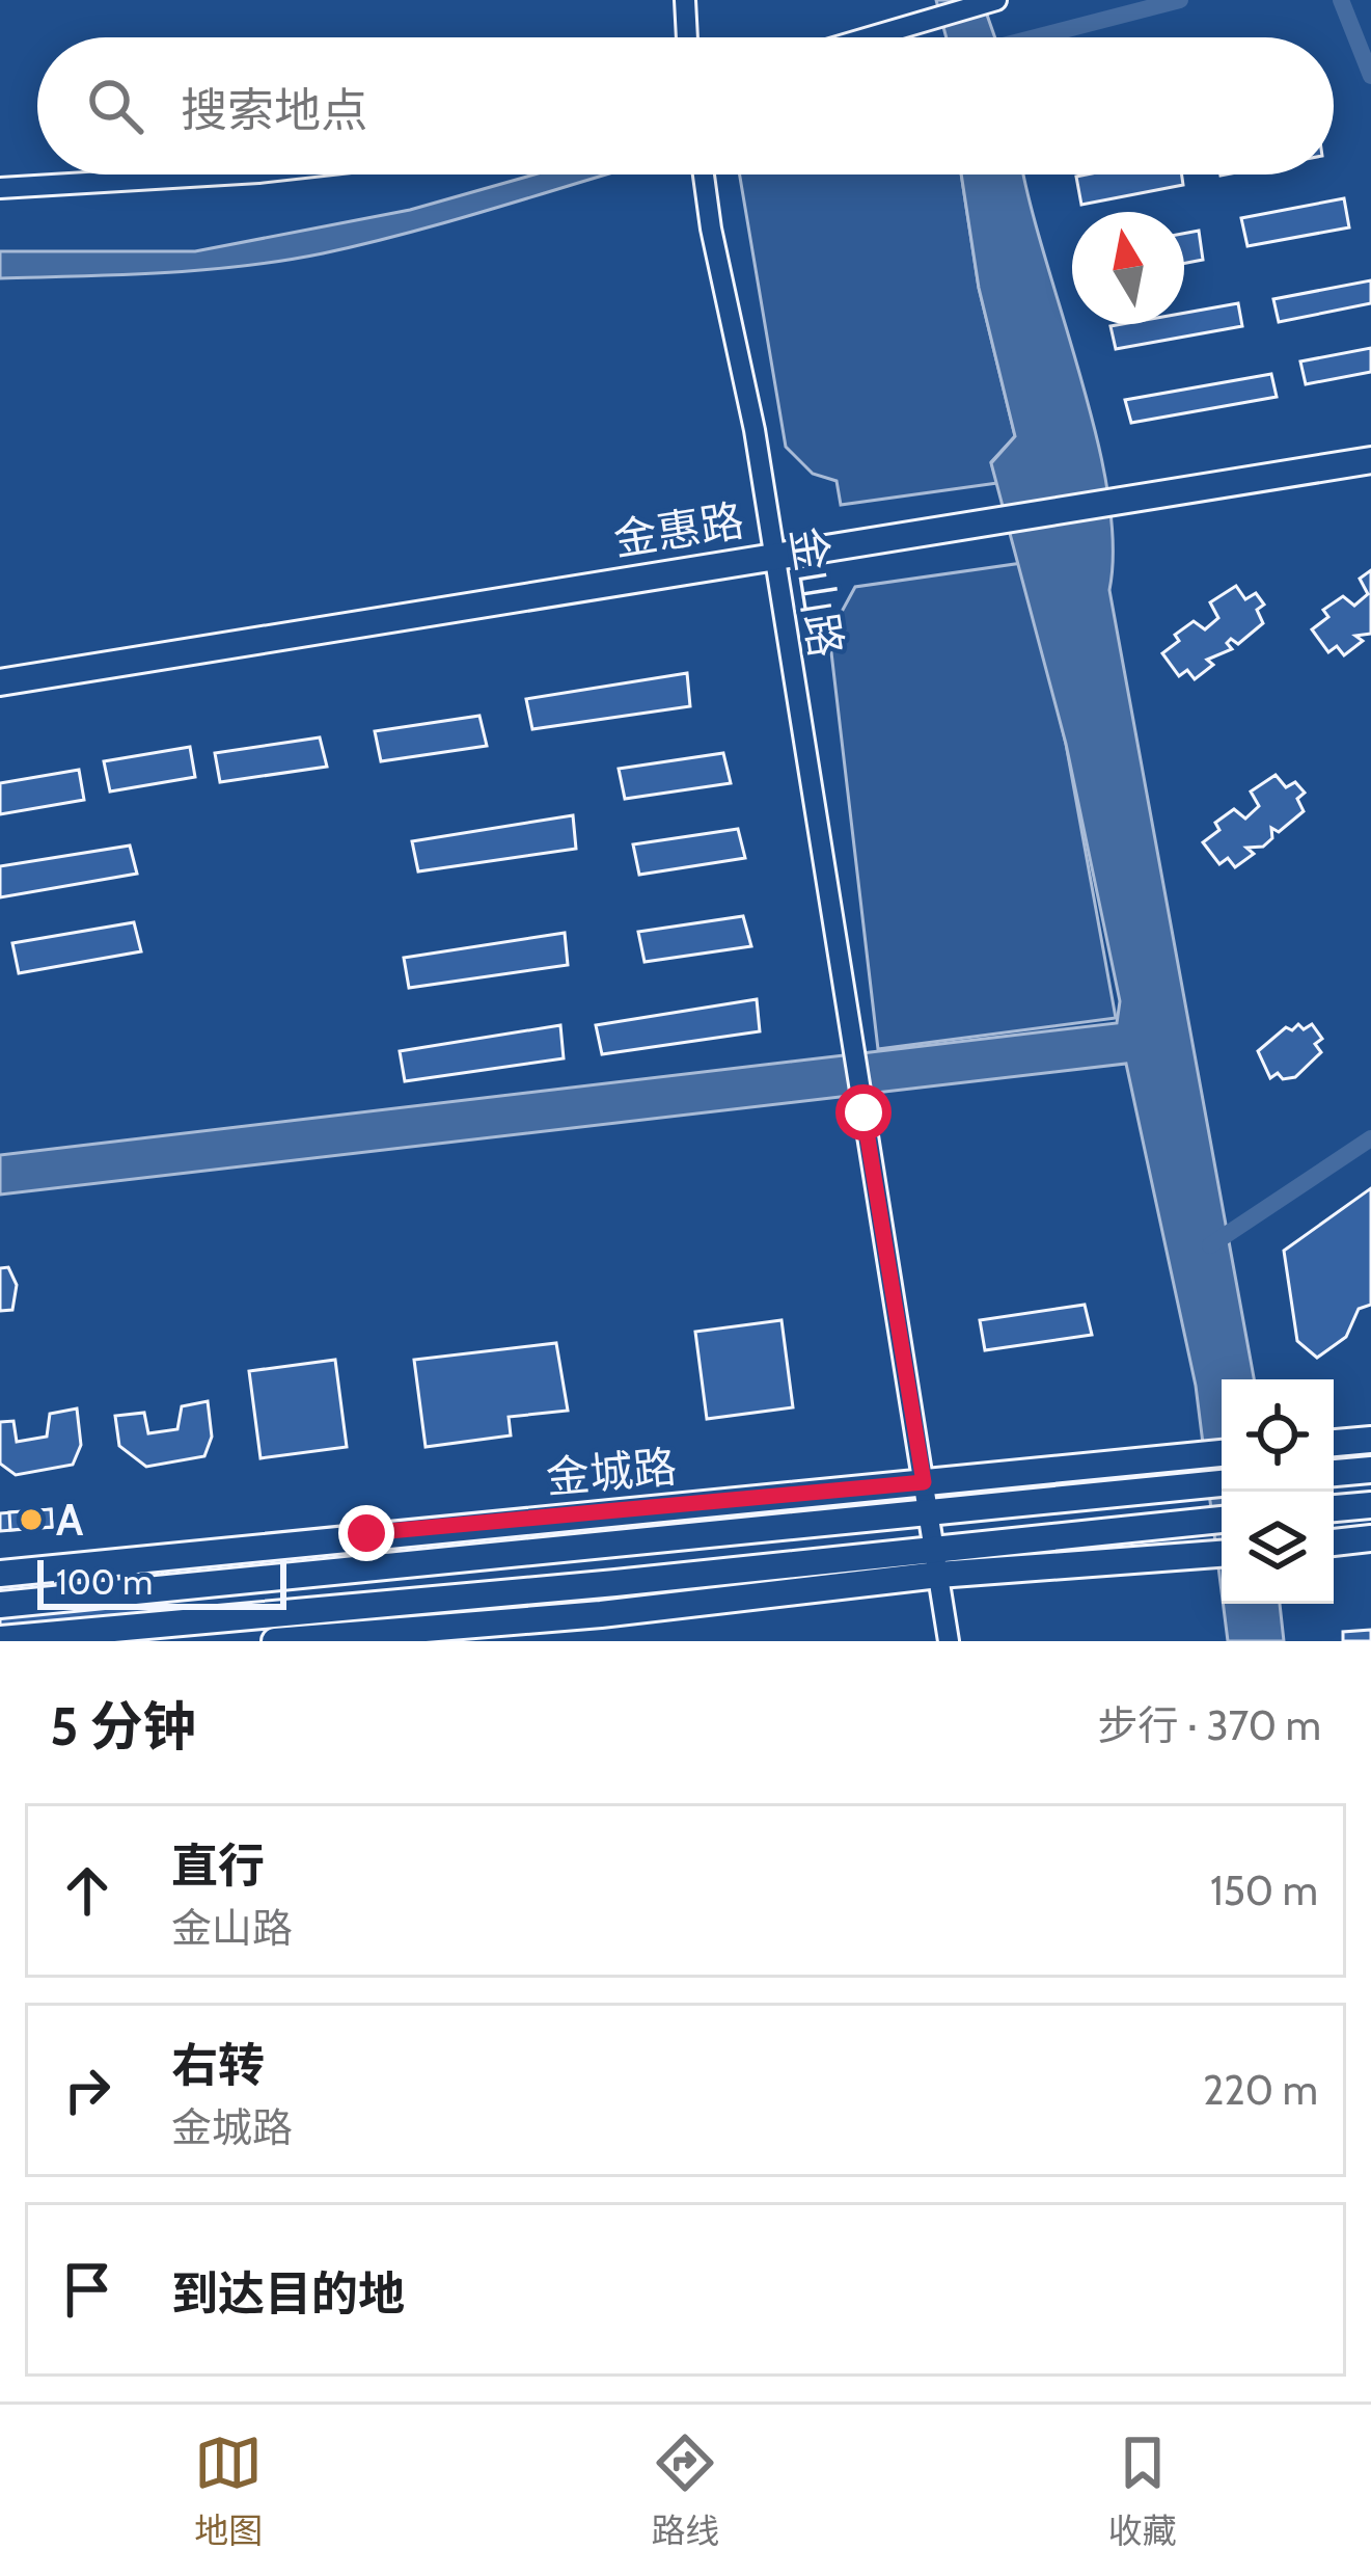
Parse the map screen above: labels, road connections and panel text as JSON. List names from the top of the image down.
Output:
{
  "streets": {
    "main road": ["金惠路", "金城路"],
    "street": ["金山路"]
  },
  "crossings": [
    ["金惠路", "金山路"],
    ["金山路", "金城路"]
  ],
  "places": ["A"],
  "scale_bar": "100 m",
  "north": "top",
  "page": {
    "search": "搜索地点",
    "scale": "100 m",
    "heading": ["5 分钟", "步行 · 370 m"],
    "list": [
      ["直行", "金山路", "150 m"],
      ["右转", "金城路", "220 m"],
      "到达目的地"
    ],
    "nav": ["地图", "路线", "收藏"]
  }
}
